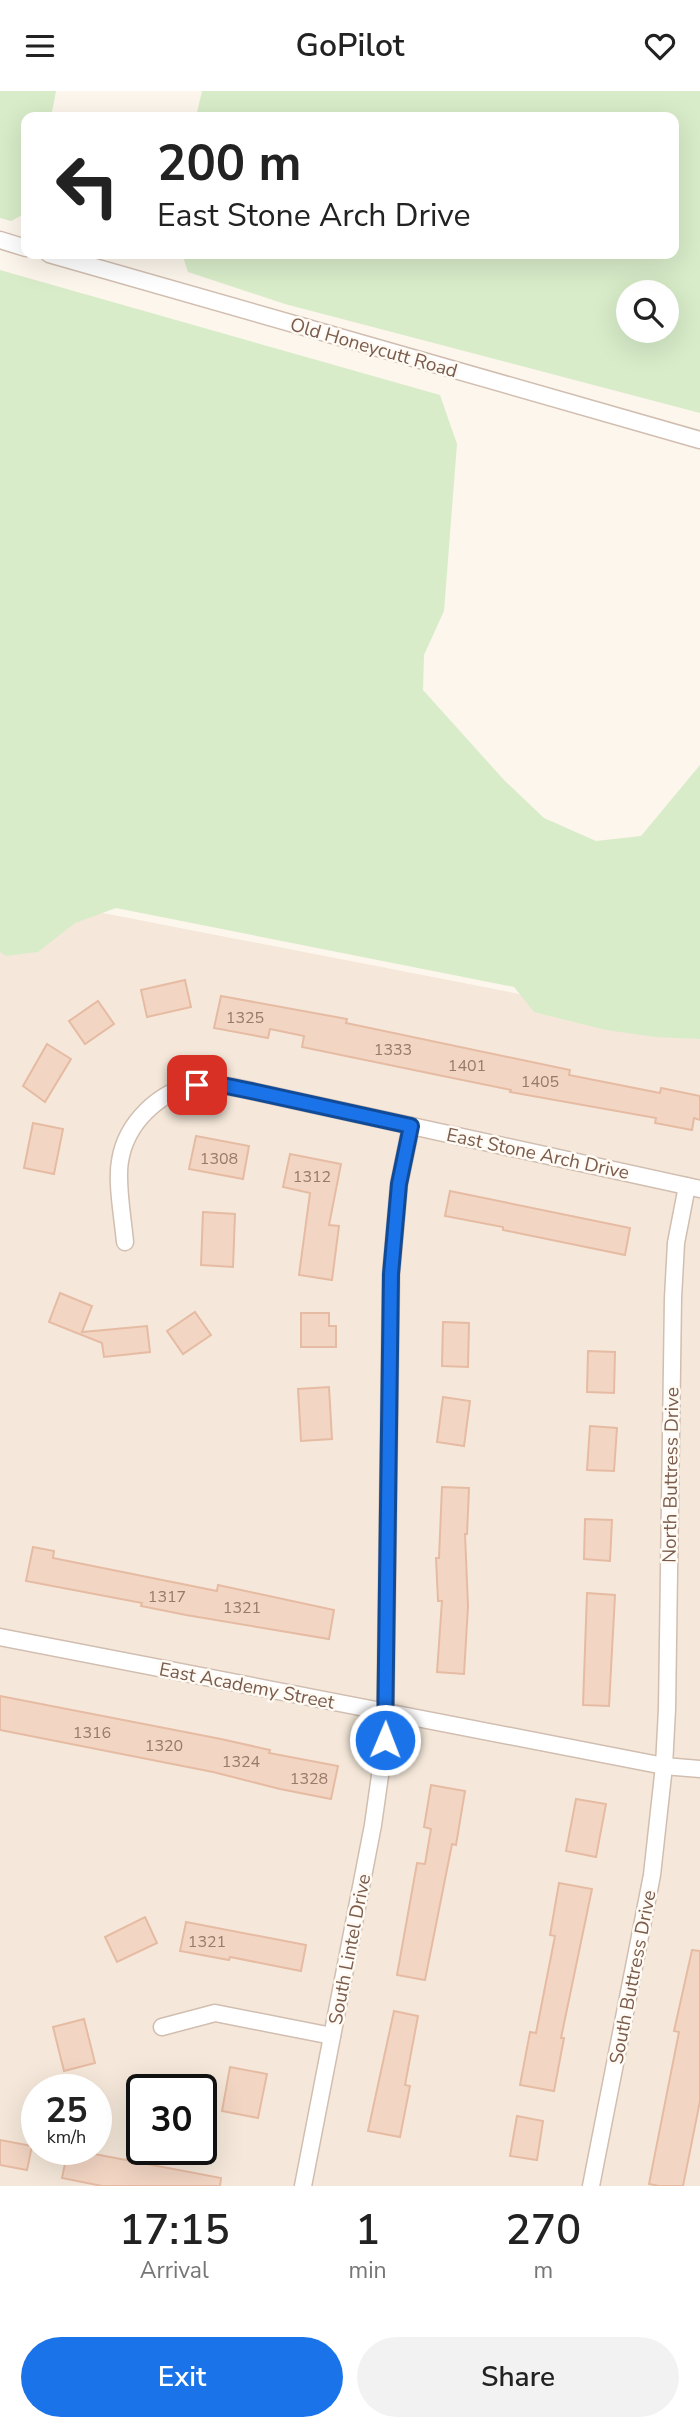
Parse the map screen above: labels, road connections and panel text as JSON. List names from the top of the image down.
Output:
{
  "streets": {
    "street": [
      "Old Honeycutt Road",
      "East Stone Arch Drive",
      "North Buttress Drive",
      "East Academy Street",
      "South Lintel Drive",
      "South Buttress Drive"
    ]
  },
  "crossings": [
    ["East Stone Arch Drive", "North Buttress Drive"],
    ["East Stone Arch Drive", "South Lintel Drive"],
    ["North Buttress Drive", "East Academy Street"],
    ["North Buttress Drive", "South Buttress Drive"],
    ["East Academy Street", "South Lintel Drive"],
    ["East Academy Street", "South Buttress Drive"]
  ],
  "house_numbers": [
    "1325",
    "1333",
    "1401",
    "1405",
    "1308",
    "1312",
    "1317",
    "1321",
    "1316",
    "1320",
    "1324",
    "1328",
    "1321"
  ],
  "page": {
    "header": "GoPilot",
    "turn": ["200 m", "East Stone Arch Drive"],
    "speed": "25 km/h",
    "limit": "30",
    "eta": [
      "17:15",
      "Arrival",
      "1",
      "min",
      "270",
      "m"
    ],
    "buttons": ["Exit", "Share"]
  }
}
